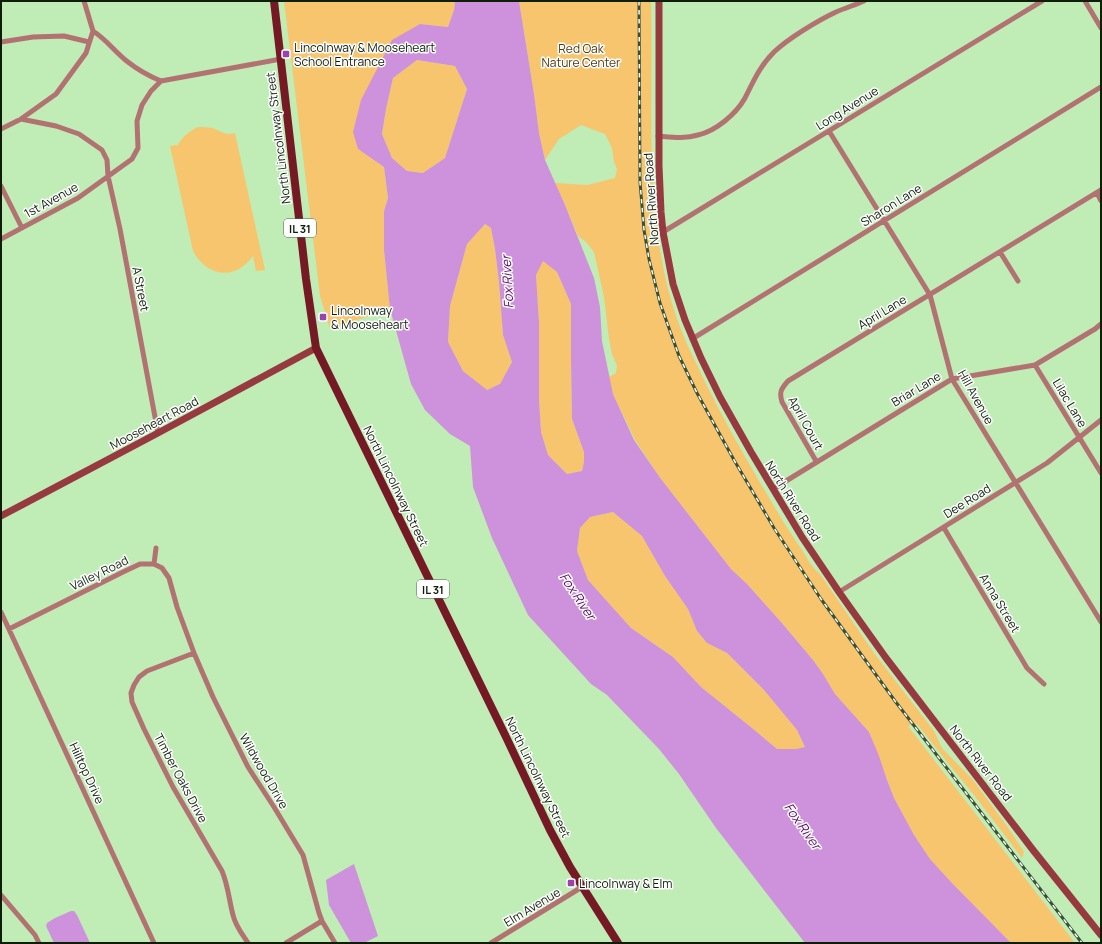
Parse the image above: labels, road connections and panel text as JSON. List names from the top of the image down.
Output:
{
  "streets": {
    "main road": [
      "North Lincolnway Street",
      "North River Road",
      "IL 31",
      "Mooseheart Road"
    ],
    "street": [
      "Long Avenue",
      "1st Avenue",
      "Sharon Lane",
      "A Street",
      "April Lane",
      "Briar Lane",
      "Hill Avenue",
      "Lilac Lane",
      "April Court",
      "Dee Road",
      "Valley Road",
      "Anna Street",
      "Wildwood Drive",
      "Hilltop Drive",
      "Timber Oaks Drive",
      "Elm Avenue"
    ]
  },
  "crossings": [
    ["Long Avenue", "North River Road"],
    ["Long Avenue", "Hill Avenue"],
    ["North Lincolnway Street", "Mooseheart Road"],
    ["North Lincolnway Street", "Elm Avenue"],
    ["North River Road", "Sharon Lane"],
    ["North River Road", "Briar Lane"],
    ["North River Road", "Dee Road"],
    ["1st Avenue", "A Street"],
    ["Sharon Lane", "Hill Avenue"],
    ["A Street", "Mooseheart Road"],
    ["April Lane", "Hill Avenue"],
    ["April Lane", "April Court"],
    ["Briar Lane", "Hill Avenue"],
    ["Briar Lane", "Lilac Lane"],
    ["Briar Lane", "April Court"],
    ["Hill Avenue", "Dee Road"],
    ["Lilac Lane", "Dee Road"],
    ["Dee Road", "Anna Street"],
    ["Valley Road", "Wildwood Drive"],
    ["Valley Road", "Hilltop Drive"],
    ["Wildwood Drive", "Timber Oaks Drive"]
  ],
  "water": ["Fox River"],
  "parks": ["Red Oak Nature Center"],
  "places": {
    "transit": ["Lincolnway & Mooseheart School Entrance", "Lincolnway & Mooseheart", "Lincolnway & Elm"]
  }
}
